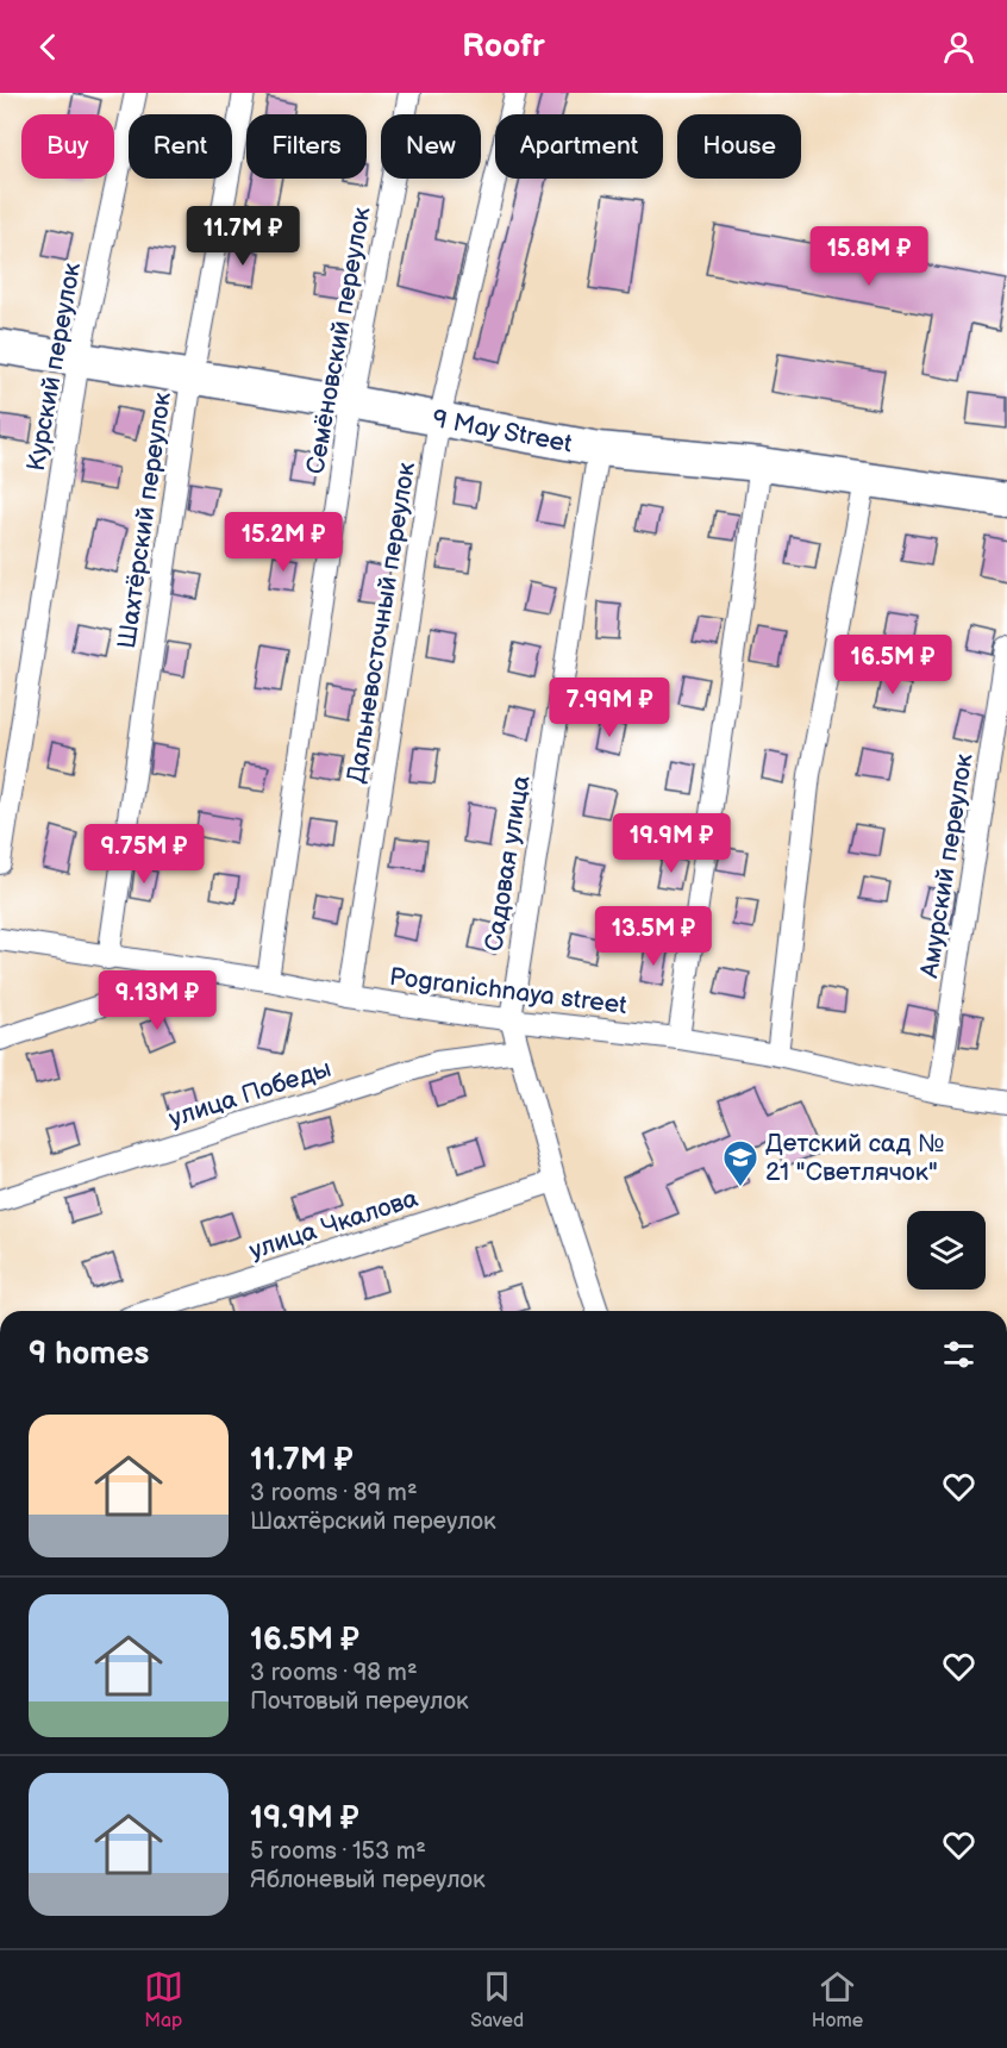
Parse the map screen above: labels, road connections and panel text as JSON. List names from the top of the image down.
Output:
{
  "streets": {
    "main road": ["9 May Street"],
    "street": [
      "Семёновский переулок",
      "Курский переулок",
      "Шахтёрский переулок",
      "Дальневосточный переулок",
      "Садовая улица",
      "Амурский переулок",
      "Pogranichnaya street",
      "улица Победы",
      "улица Чкалова"
    ]
  },
  "crossings": [
    ["Семёновский переулок", "9 May Street"],
    ["Семёновский переулок", "Pogranichnaya street"],
    ["Курский переулок", "9 May Street"],
    ["9 May Street", "Шахтёрский переулок"],
    ["9 May Street", "Дальневосточный переулок"],
    ["9 May Street", "Садовая улица"],
    ["Шахтёрский переулок", "Pogranichnaya street"],
    ["Дальневосточный переулок", "Pogranichnaya street"],
    ["Садовая улица", "Pogranichnaya street"],
    ["Садовая улица", "улица Победы"],
    ["Садовая улица", "улица Чкалова"],
    ["Амурский переулок", "Pogranichnaya street"]
  ],
  "places": {
    "school or university": ["Детский сад № 21 \"Светлячок\""]
  },
  "page": {
    "header": "Roofr",
    "chip": [
      "Buy",
      "Rent",
      "Filters",
      "New",
      "Apartment",
      "House"
    ],
    "price": [
      "11.7M ₽",
      "15.8M ₽",
      "15.2M ₽",
      "16.5M ₽",
      "7.99M ₽",
      "19.9M ₽",
      "9.75M ₽",
      "13.5M ₽",
      "9.13M ₽"
    ],
    "heading": "9 homes",
    "list": [
      {
        "name": "11.7M ₽",
        "note": "3 rooms · 89 m² · Шахтёрский переулок"
      },
      {
        "name": "16.5M ₽",
        "note": "3 rooms · 98 m² · Почтовый переулок"
      },
      {
        "name": "19.9M ₽",
        "note": "5 rooms · 153 m² · Яблоневый переулок"
      }
    ],
    "tabs": ["Map", "Saved", "Home"]
  }
}
